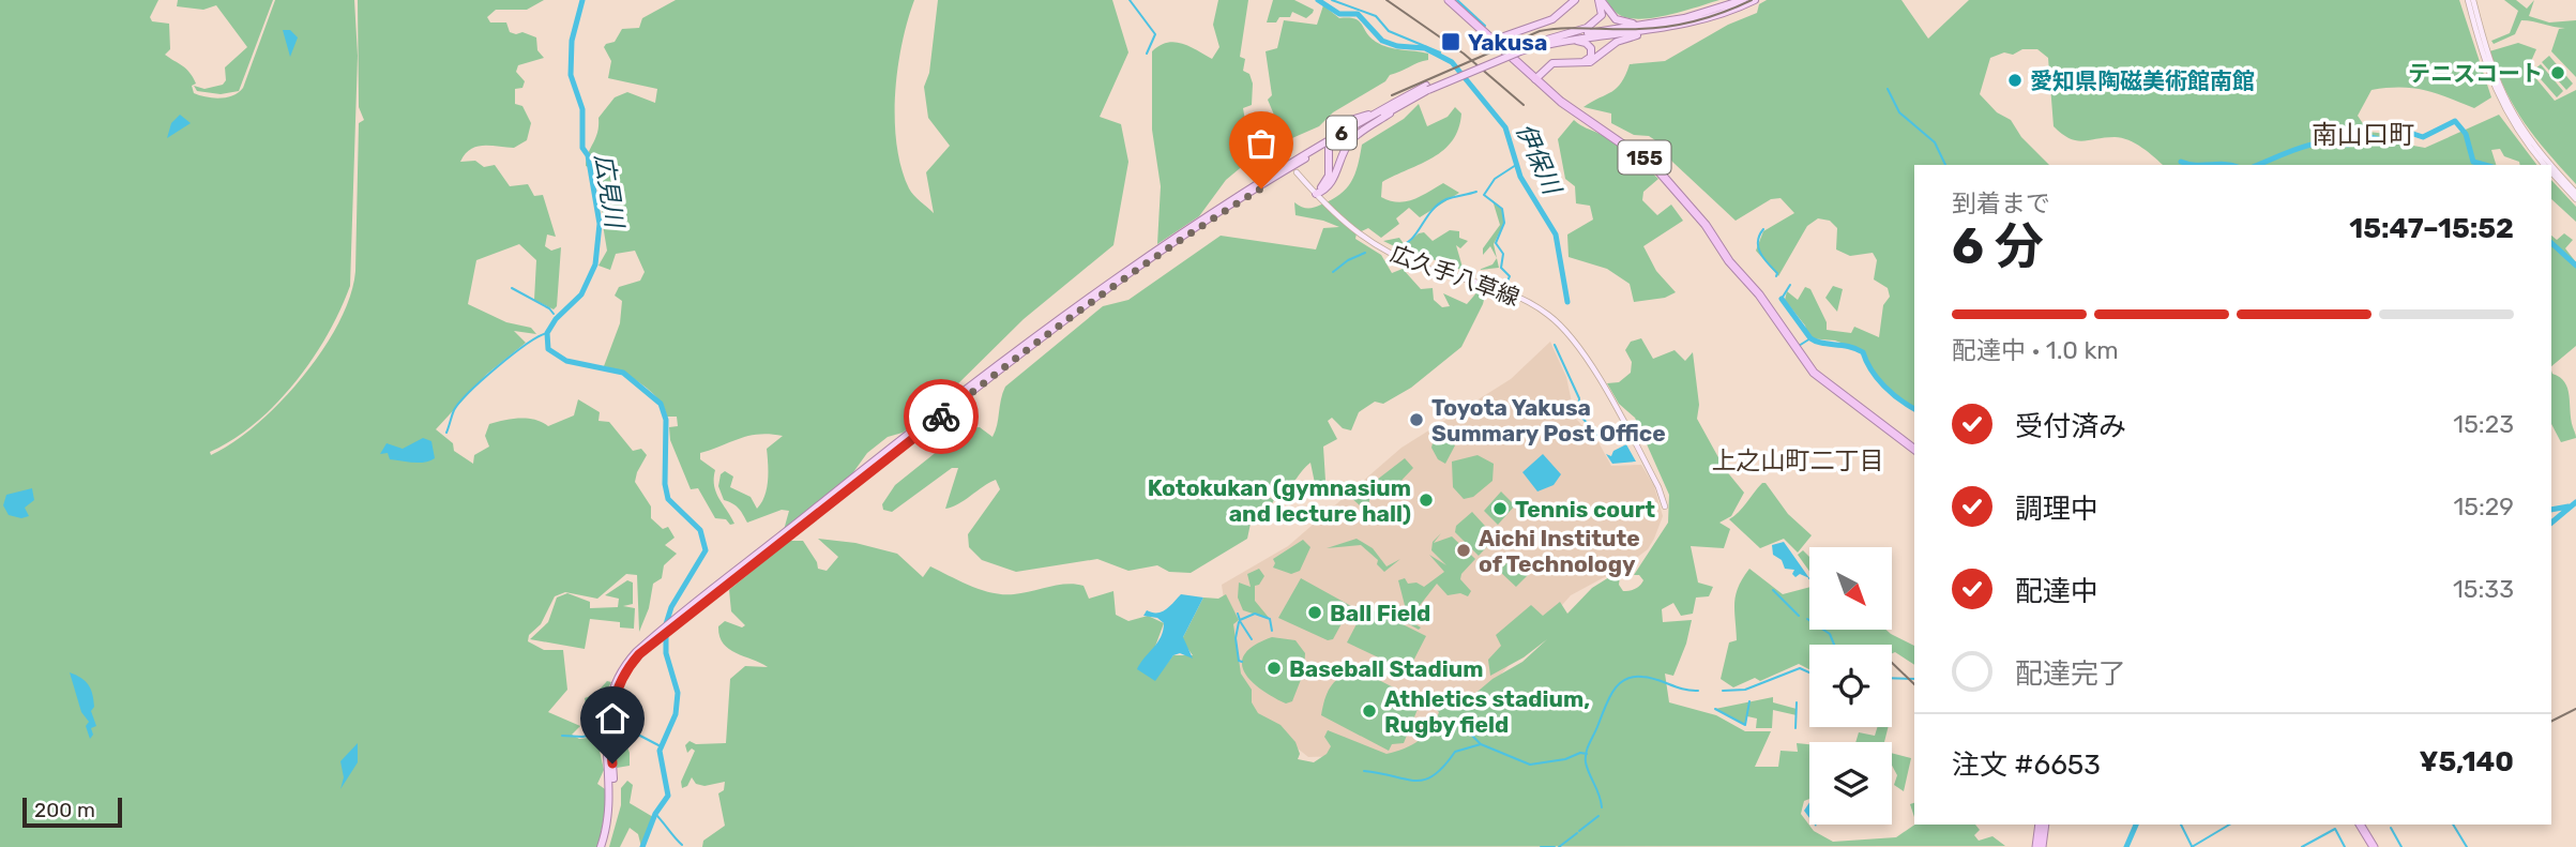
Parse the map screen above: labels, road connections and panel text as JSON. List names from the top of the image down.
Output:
{
  "streets": {
    "highway": ["155"],
    "main road": ["6", "広久手八草線"]
  },
  "crossings": [
    ["6", "155"]
  ],
  "districts": ["南山口町", "上之山町二丁目"],
  "water": ["伊保川", "広見川"],
  "places": {
    "transit": ["Yakusa"],
    "other": [
      "テニスコート",
      "愛知県陶磁美術館南館",
      "Toyota Yakusa Summary Post Office",
      "Kotokukan (gymnasium and lecture hall)",
      "Tennis court",
      "Aichi Institute of Technology",
      "Ball Field",
      "Baseball Stadium",
      "Athletics stadium, Rugby field"
    ]
  },
  "scale_bar": "200 m",
  "north": "bottom right",
  "page": {
    "heading": ["6 分", "到着まで", "15:47–15:52"],
    "panel": ["注文 #6653", "¥5,140"],
    "bar": "配達中 · 1.0 km",
    "list": [
      ["受付済み", "15:23"],
      ["調理中", "15:29"],
      ["配達中", "15:33"],
      "配達完了"
    ],
    "scale": "200 m"
  }
}
